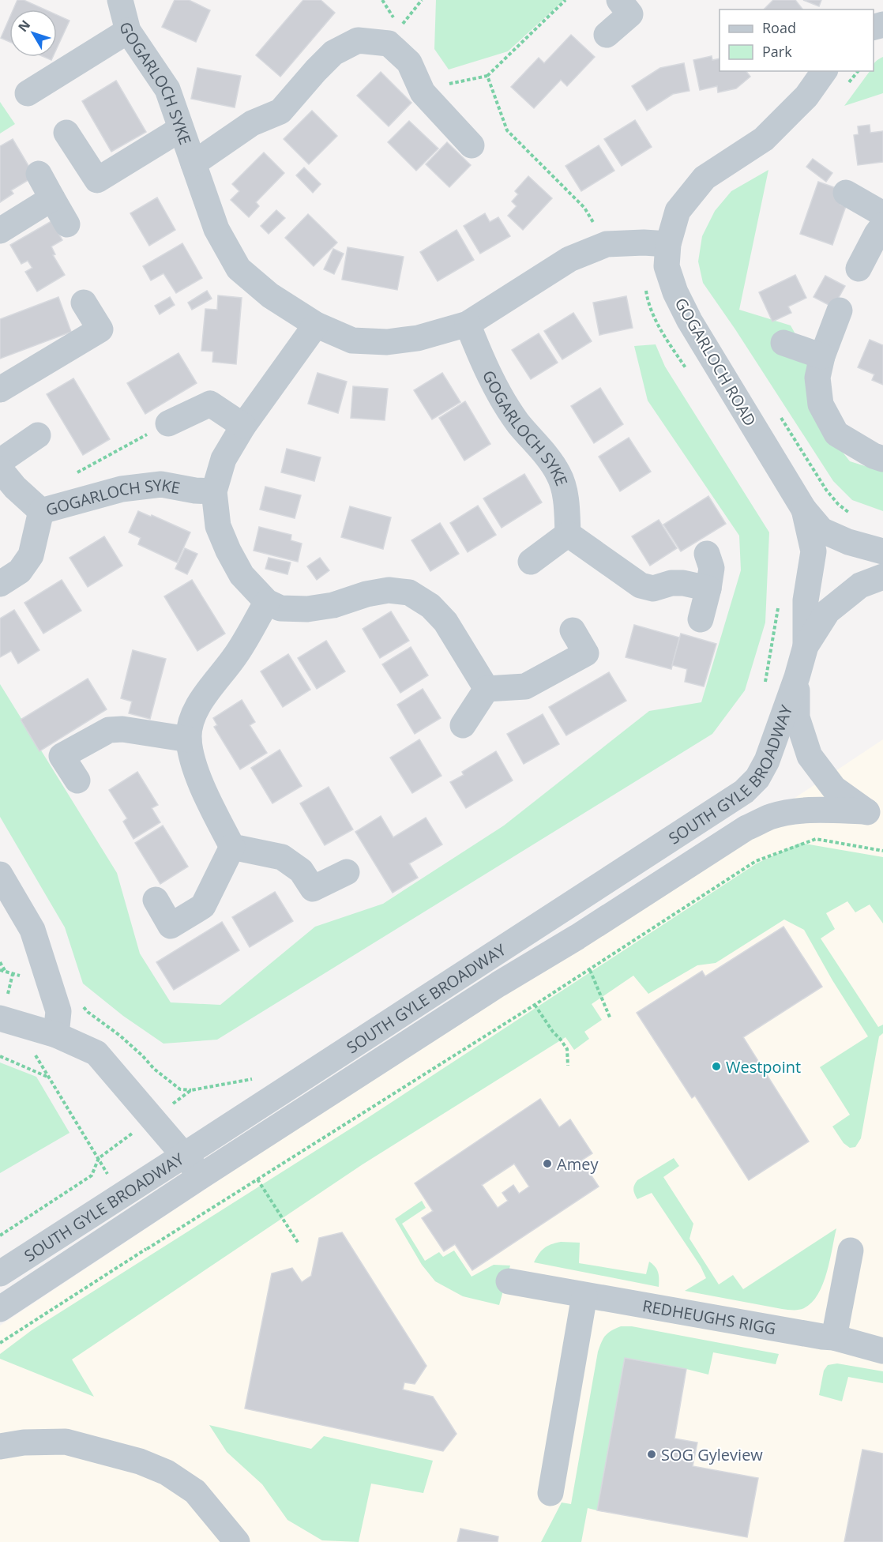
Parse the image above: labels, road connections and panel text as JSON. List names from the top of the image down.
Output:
{
  "streets": {
    "street": [
      "GOGARLOCH SYKE",
      "GOGARLOCH ROAD",
      "SOUTH GYLE BROADWAY",
      "REDHEUGHS RIGG"
    ]
  },
  "crossings": [
    ["GOGARLOCH SYKE", "GOGARLOCH ROAD"],
    ["GOGARLOCH ROAD", "SOUTH GYLE BROADWAY"]
  ],
  "places": ["Westpoint", "Amey", "SOG Gyleview"],
  "legend": ["Road", "Park"],
  "north": "top left"
}
